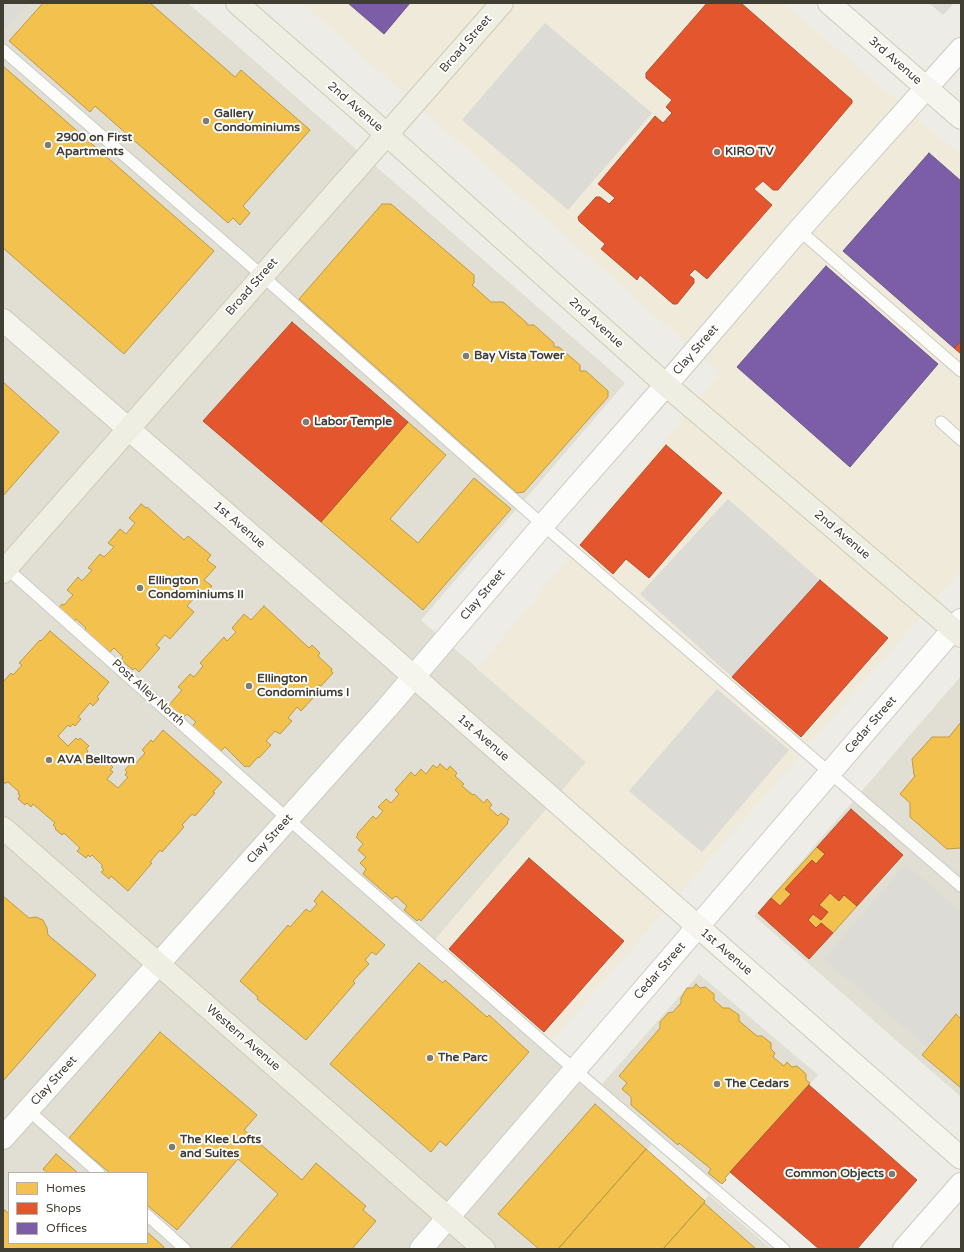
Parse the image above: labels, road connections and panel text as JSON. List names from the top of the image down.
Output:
{
  "streets": {
    "main road": [
      "Broad Street",
      "3rd Avenue",
      "2nd Avenue",
      "1st Avenue",
      "Western Avenue"
    ],
    "street": ["Clay Street", "Cedar Street"],
    "lane": ["Post Alley North"]
  },
  "crossings": [
    ["Broad Street", "2nd Avenue"],
    ["Broad Street", "1st Avenue"],
    ["Broad Street", "Post Alley North"],
    ["3rd Avenue", "Clay Street"],
    ["2nd Avenue", "Clay Street"],
    ["2nd Avenue", "Cedar Street"],
    ["Clay Street", "1st Avenue"],
    ["Clay Street", "Post Alley North"],
    ["Clay Street", "Western Avenue"],
    ["1st Avenue", "Cedar Street"],
    ["Post Alley North", "Cedar Street"],
    ["Cedar Street", "Western Avenue"]
  ],
  "places": [
    "Gallery Condominiums",
    "2900 on First Apartments",
    "KIRO TV",
    "Bay Vista Tower",
    "Labor Temple",
    "Ellington Condominiums II",
    "Ellington Condominiums I",
    "AVA Belltown",
    "The Parc",
    "The Cedars",
    "The Klee Lofts and Suites",
    "Common Objects"
  ],
  "legend": ["Homes", "Shops", "Offices"]
}
